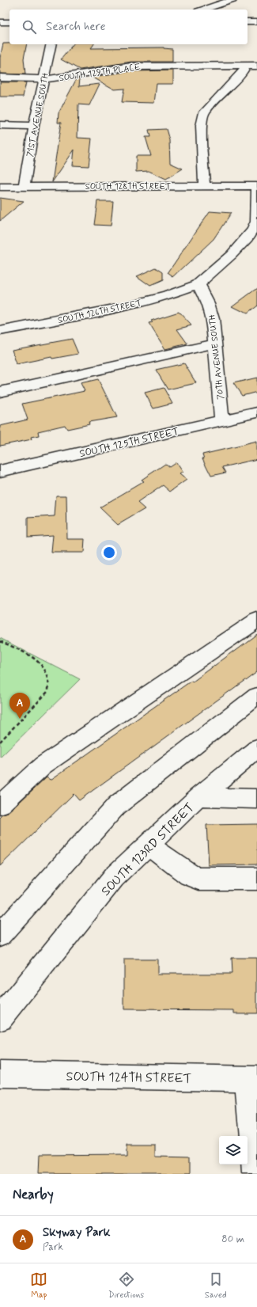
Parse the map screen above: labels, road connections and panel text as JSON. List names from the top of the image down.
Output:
{
  "streets": {
    "street": [
      "SOUTH 129TH PLACE",
      "71ST AVENUE SOUTH",
      "SOUTH 128TH STREET",
      "SOUTH 126TH STREET",
      "70TH AVENUE SOUTH",
      "SOUTH 125TH STREET",
      "SOUTH 123RD STREET",
      "SOUTH 124TH STREET"
    ]
  },
  "crossings": [
    ["SOUTH 129TH PLACE", "71ST AVENUE SOUTH"],
    ["71ST AVENUE SOUTH", "SOUTH 128TH STREET"],
    ["SOUTH 126TH STREET", "70TH AVENUE SOUTH"],
    ["70TH AVENUE SOUTH", "SOUTH 125TH STREET"]
  ],
  "page": {
    "search": "Search here",
    "pins": "A",
    "heading": "Nearby",
    "list": [
      {
        "mark": "A",
        "name": "Skyway Park",
        "note": "Park",
        "value": "80 m"
      }
    ],
    "nav": ["Map", "Directions", "Saved"]
  }
}
